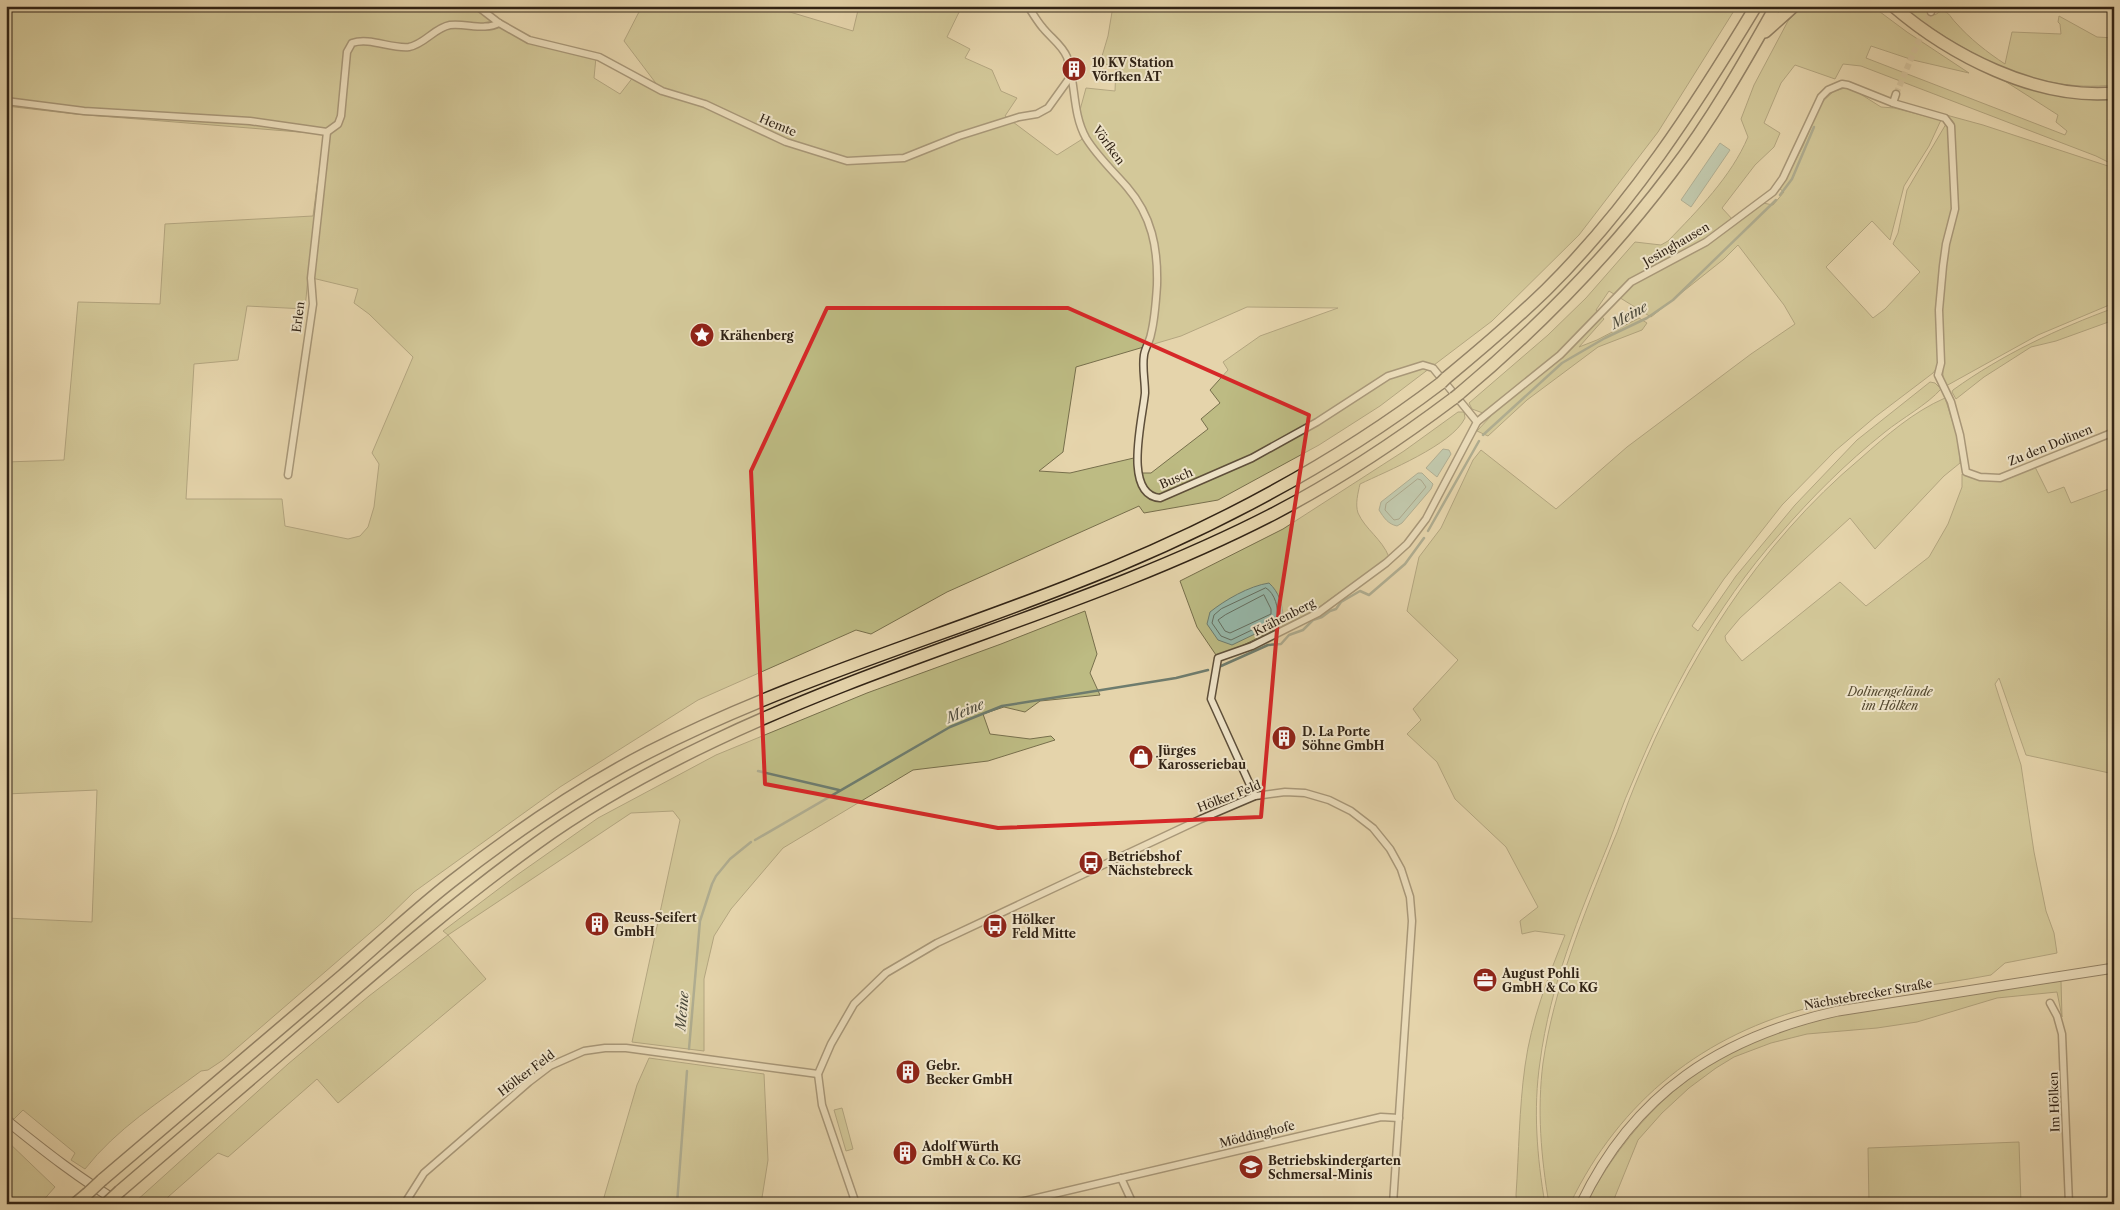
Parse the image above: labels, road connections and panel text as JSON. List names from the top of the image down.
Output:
{
  "streets": {
    "main road": ["Nächstebrecker Straße"],
    "street": [
      "Hemte",
      "Vörfken",
      "Jesinghausen",
      "Erlen",
      "Zu den Dolinen",
      "Busch",
      "Krähenberg",
      "Hölker Feld",
      "Im Hölken",
      "Möddinghofe"
    ]
  },
  "crossings": [
    ["Hemte", "Vörfken"],
    ["Vörfken", "Busch"],
    ["Jesinghausen", "Zu den Dolinen"],
    ["Jesinghausen", "Busch"],
    ["Jesinghausen", "Krähenberg"],
    ["Busch", "Krähenberg"],
    ["Krähenberg", "Hölker Feld"],
    ["Hölker Feld", "Möddinghofe"]
  ],
  "water": ["Meine"],
  "parks": ["Dolinengelände im Hölken"],
  "places": {
    "building": [
      "10 KV Station Vörfken AT",
      "D. La Porte Söhne GmbH",
      "Reuss-Seifert GmbH",
      "Gebr. Becker GmbH",
      "Adolf Würth GmbH & Co. KG"
    ],
    "place": ["Krähenberg"],
    "shop": ["Jürges Karosseriebau"],
    "bus stop": ["Betriebshof Nächstebreck", "Hölker Feld Mitte"],
    "office": ["August Pohli GmbH & Co KG"],
    "school or university": ["Betriebskindergarten Schmersal-Minis"]
  }
}
